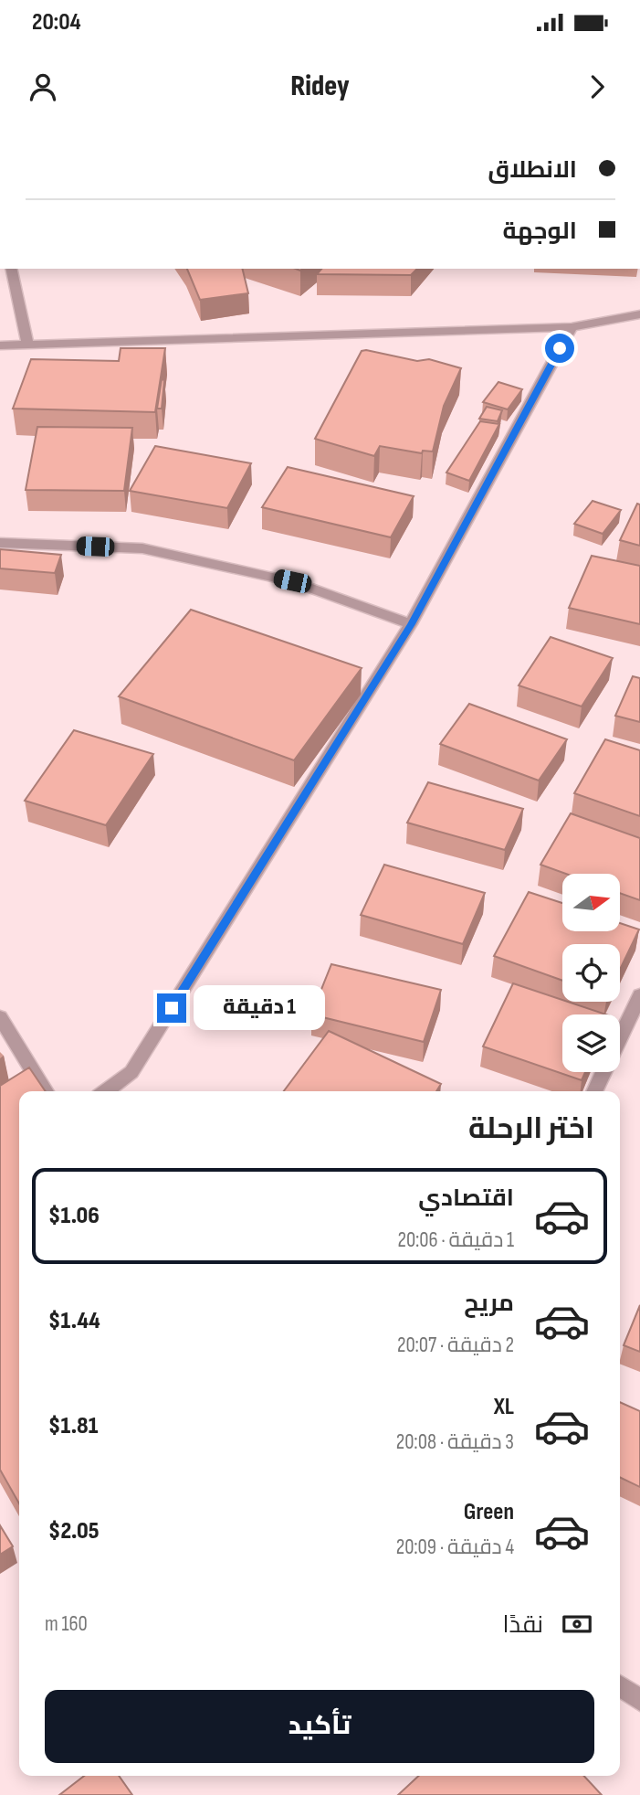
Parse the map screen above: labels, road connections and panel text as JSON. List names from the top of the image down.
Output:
{
  "north": "right",
  "page": {
    "status": "20:04",
    "header": "Ridey",
    "banner": ["الانطلاق", "الوجهة"],
    "bubble": "1 دقيقة",
    "heading": "اختر الرحلة",
    "list": [
      {
        "name": "اقتصادي",
        "note": "1 دقيقة · 20:06",
        "value": "$1.06"
      },
      {
        "name": "مريح",
        "note": "2 دقيقة · 20:07",
        "value": "$1.44"
      },
      {
        "name": "XL",
        "note": "3 دقيقة · 20:08",
        "value": "$1.81"
      },
      {
        "name": "Green",
        "note": "4 دقيقة · 20:09",
        "value": "$2.05"
      }
    ],
    "pay": ["نقدًا", "160 m"],
    "buttons": "تأكيد"
  }
}
